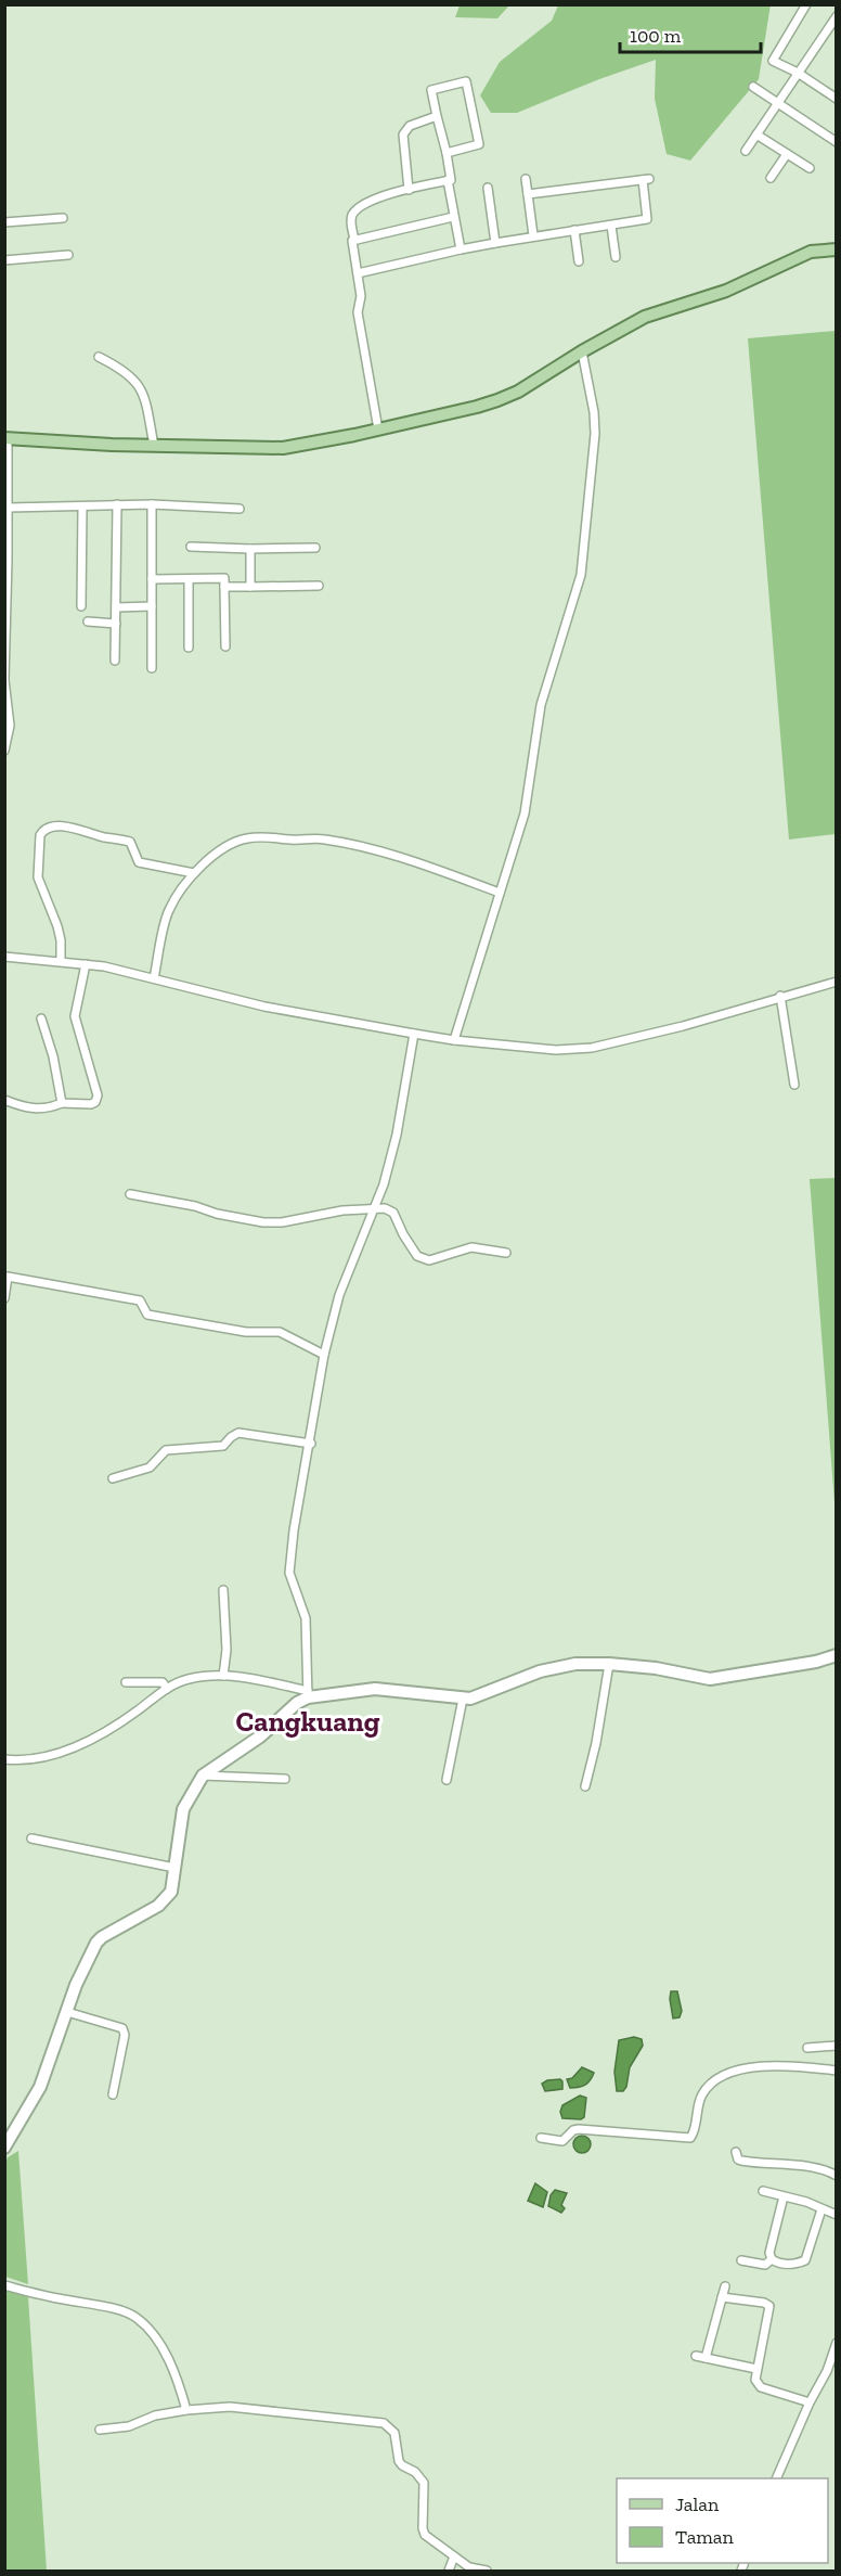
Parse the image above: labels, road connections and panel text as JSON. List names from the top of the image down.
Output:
{
  "districts": ["Cangkuang"],
  "legend": ["Jalan", "Taman"],
  "scale_bar": "100 m"
}
